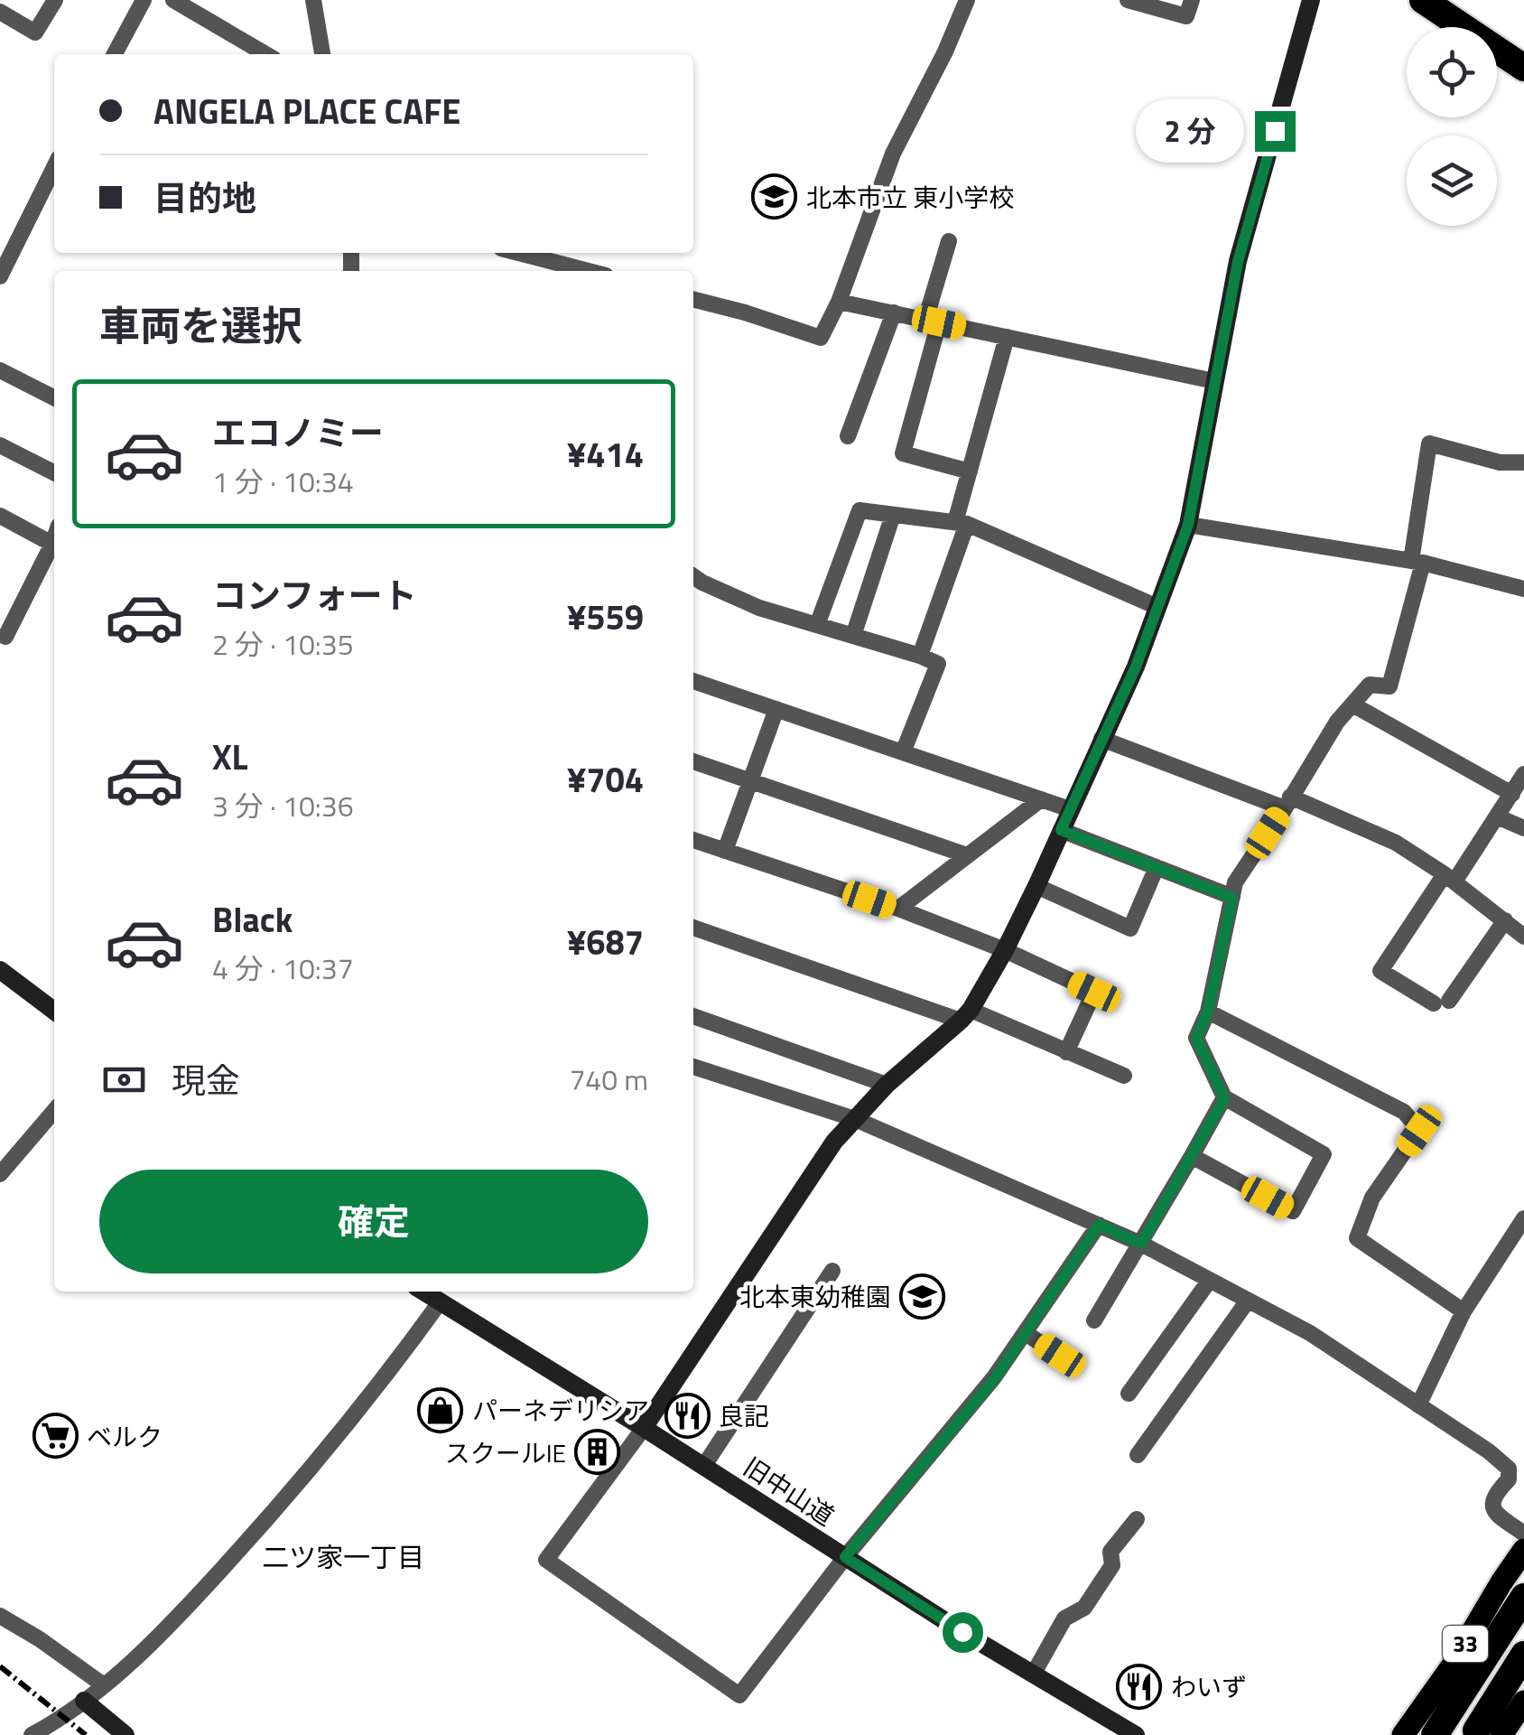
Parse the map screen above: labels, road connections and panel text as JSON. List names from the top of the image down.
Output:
{
  "streets": {
    "main road": ["33"],
    "street": ["旧中山道"]
  },
  "districts": ["二ツ家一丁目"],
  "places": {
    "school or university": ["北本市立 東小学校", "北本東幼稚園"],
    "shop": ["パーネデリシア"],
    "restaurant": ["良記", "わいず"],
    "supermarket": ["ベルク"],
    "building": ["スクールIE"]
  },
  "page": {
    "banner": ["ANGELA PLACE CAFE", "目的地"],
    "bubble": "2 分",
    "heading": "車両を選択",
    "list": [
      {
        "name": "エコノミー",
        "note": "1 分 · 10:34",
        "value": "¥414"
      },
      {
        "name": "コンフォート",
        "note": "2 分 · 10:35",
        "value": "¥559"
      },
      {
        "name": "XL",
        "note": "3 分 · 10:36",
        "value": "¥704"
      },
      {
        "name": "Black",
        "note": "4 分 · 10:37",
        "value": "¥687"
      }
    ],
    "pay": ["現金", "740 m"],
    "buttons": "確定"
  }
}
